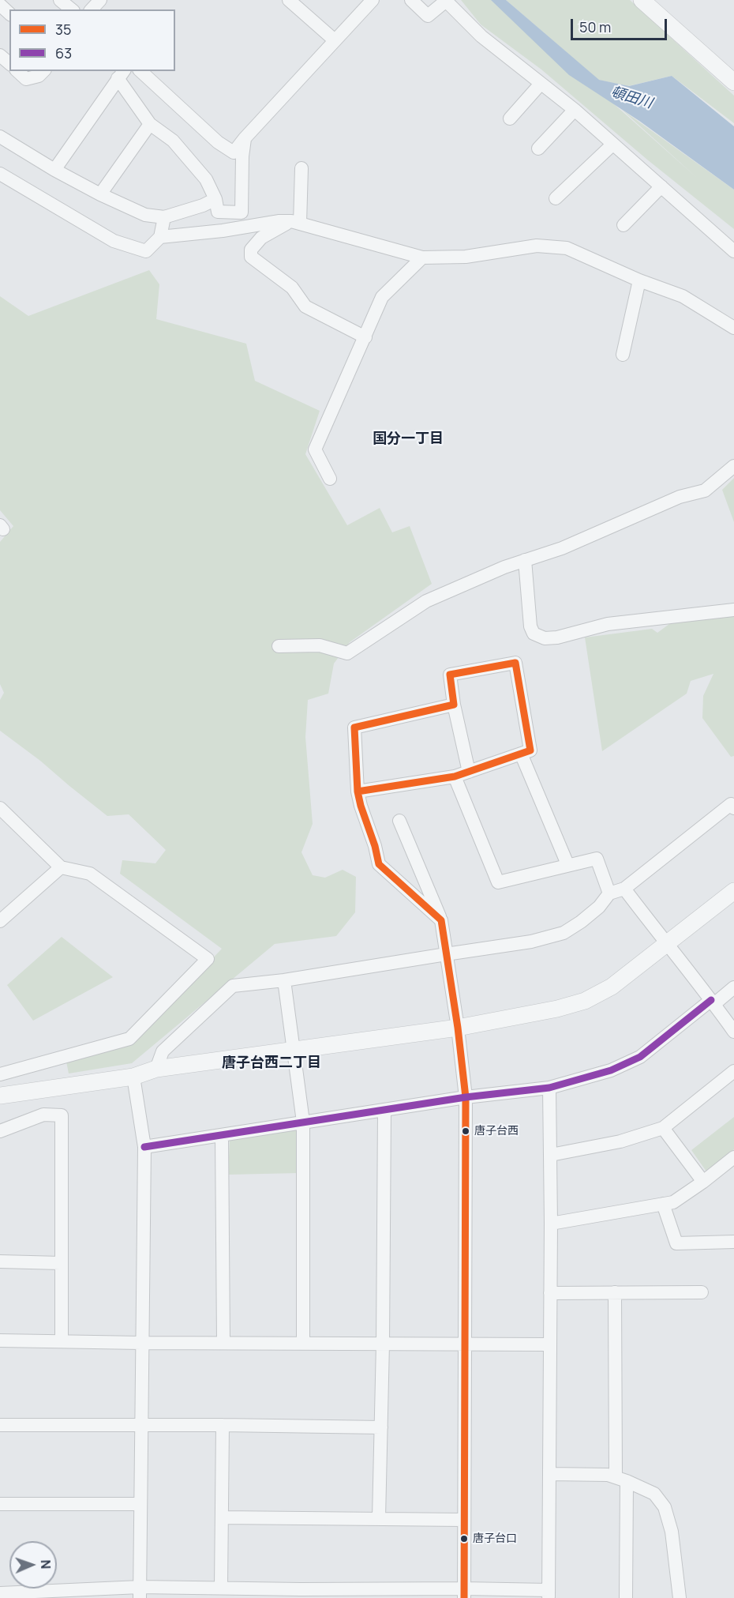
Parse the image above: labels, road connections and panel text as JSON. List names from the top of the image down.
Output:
{
  "districts": ["国分一丁目", "唐子台西二丁目"],
  "water": ["頓田川"],
  "places": ["唐子台西", "唐子台口"],
  "lines": ["transit line 35", "transit line 63"],
  "legend": ["35", "63"],
  "scale_bar": "50 m",
  "north": "right"
}
